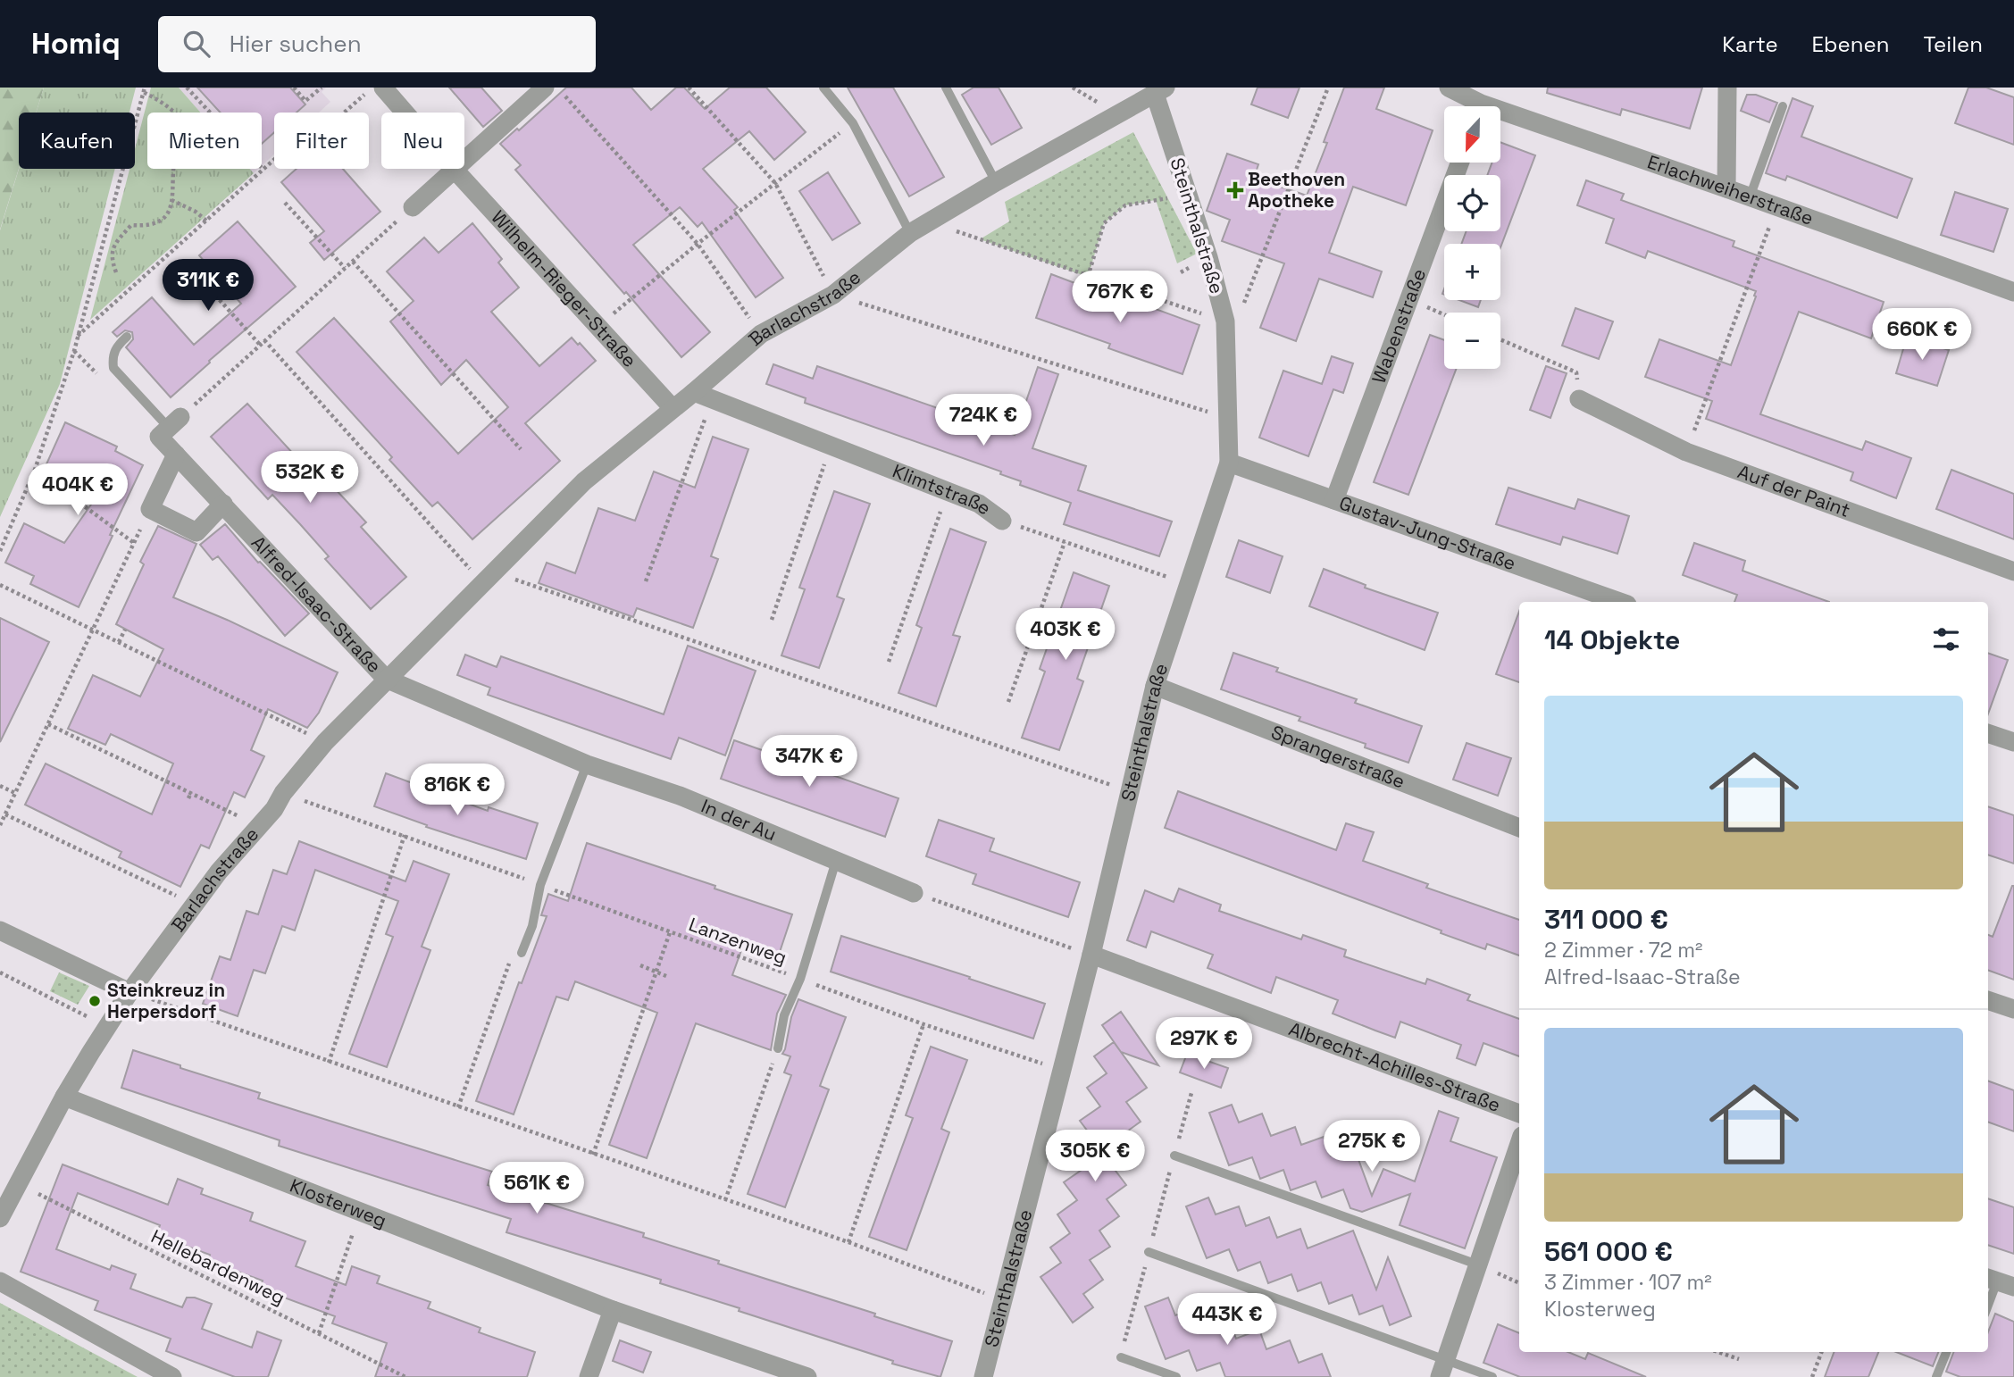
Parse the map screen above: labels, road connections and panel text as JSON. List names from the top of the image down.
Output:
{
  "streets": {
    "street": [
      "Erlachweiherstraße",
      "Steinthalstraße",
      "Wilhelm-Rieger-Straße",
      "Barlachstraße",
      "Wabenstraße",
      "Klimtstraße",
      "Auf der Paint",
      "Gustav-Jung-Straße",
      "Alfred-Isaac-Straße",
      "Sprangerstraße",
      "In der Au",
      "Albrecht-Achilles-Straße",
      "Klosterweg"
    ],
    "path": ["Lanzenweg", "Hellebardenweg"]
  },
  "crossings": [
    ["Steinthalstraße", "Barlachstraße"],
    ["Steinthalstraße", "Klimtstraße"],
    ["Steinthalstraße", "Gustav-Jung-Straße"],
    ["Steinthalstraße", "Sprangerstraße"],
    ["Steinthalstraße", "Lanzenweg"],
    ["Steinthalstraße", "Albrecht-Achilles-Straße"],
    ["Wilhelm-Rieger-Straße", "Barlachstraße"],
    ["Barlachstraße", "Klimtstraße"],
    ["Barlachstraße", "Alfred-Isaac-Straße"],
    ["Barlachstraße", "In der Au"],
    ["Barlachstraße", "Lanzenweg"],
    ["Barlachstraße", "Klosterweg"],
    ["Barlachstraße", "Hellebardenweg"],
    ["Wabenstraße", "Gustav-Jung-Straße"],
    ["Alfred-Isaac-Straße", "In der Au"]
  ],
  "places": {
    "health": ["Beethoven Apotheke"],
    "other": ["Steinkreuz in Herpersdorf"]
  },
  "north": "bottom",
  "page": {
    "header": "Homiq",
    "search": "Hier suchen",
    "nav": ["Karte", "Ebenen", "Teilen"],
    "map_buttons": ["+", "−"],
    "chip": [
      "Kaufen",
      "Mieten",
      "Filter",
      "Neu"
    ],
    "price": [
      "311K €",
      "767K €",
      "660K €",
      "724K €",
      "532K €",
      "404K €",
      "403K €",
      "347K €",
      "816K €",
      "297K €",
      "275K €",
      "305K €",
      "561K €",
      "443K €"
    ],
    "heading": "14 Objekte",
    "list": [
      {
        "name": "311 000 €",
        "note": "2 Zimmer · 72 m² · Alfred-Isaac-Straße"
      },
      {
        "name": "561 000 €",
        "note": "3 Zimmer · 107 m² · Klosterweg"
      }
    ]
  }
}
